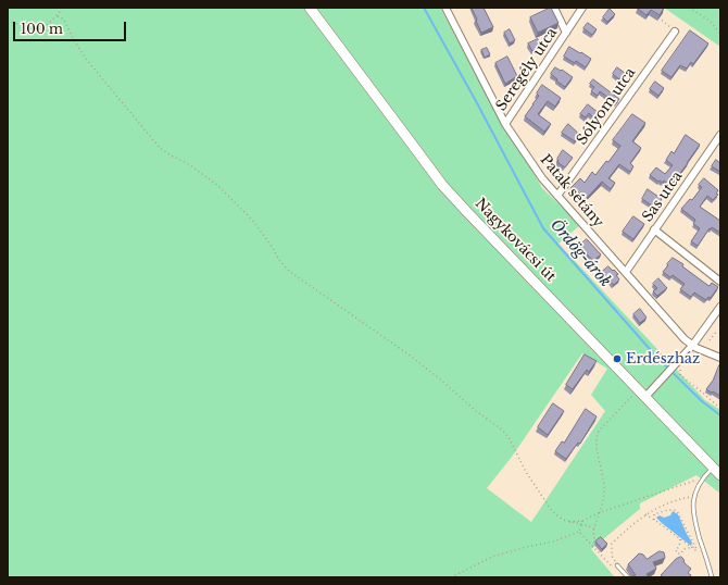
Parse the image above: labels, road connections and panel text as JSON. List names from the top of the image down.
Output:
{
  "streets": {
    "street": [
      "Seregély utca",
      "Sólyom utca",
      "Patak sétány",
      "Sas utca",
      "Nagykovácsi út"
    ]
  },
  "crossings": [
    ["Seregély utca", "Patak sétány"],
    ["Sólyom utca", "Patak sétány"],
    ["Patak sétány", "Sas utca"]
  ],
  "water": ["Ördög-árok"],
  "places": ["Erdészház"],
  "scale_bar": "100 m"
}
